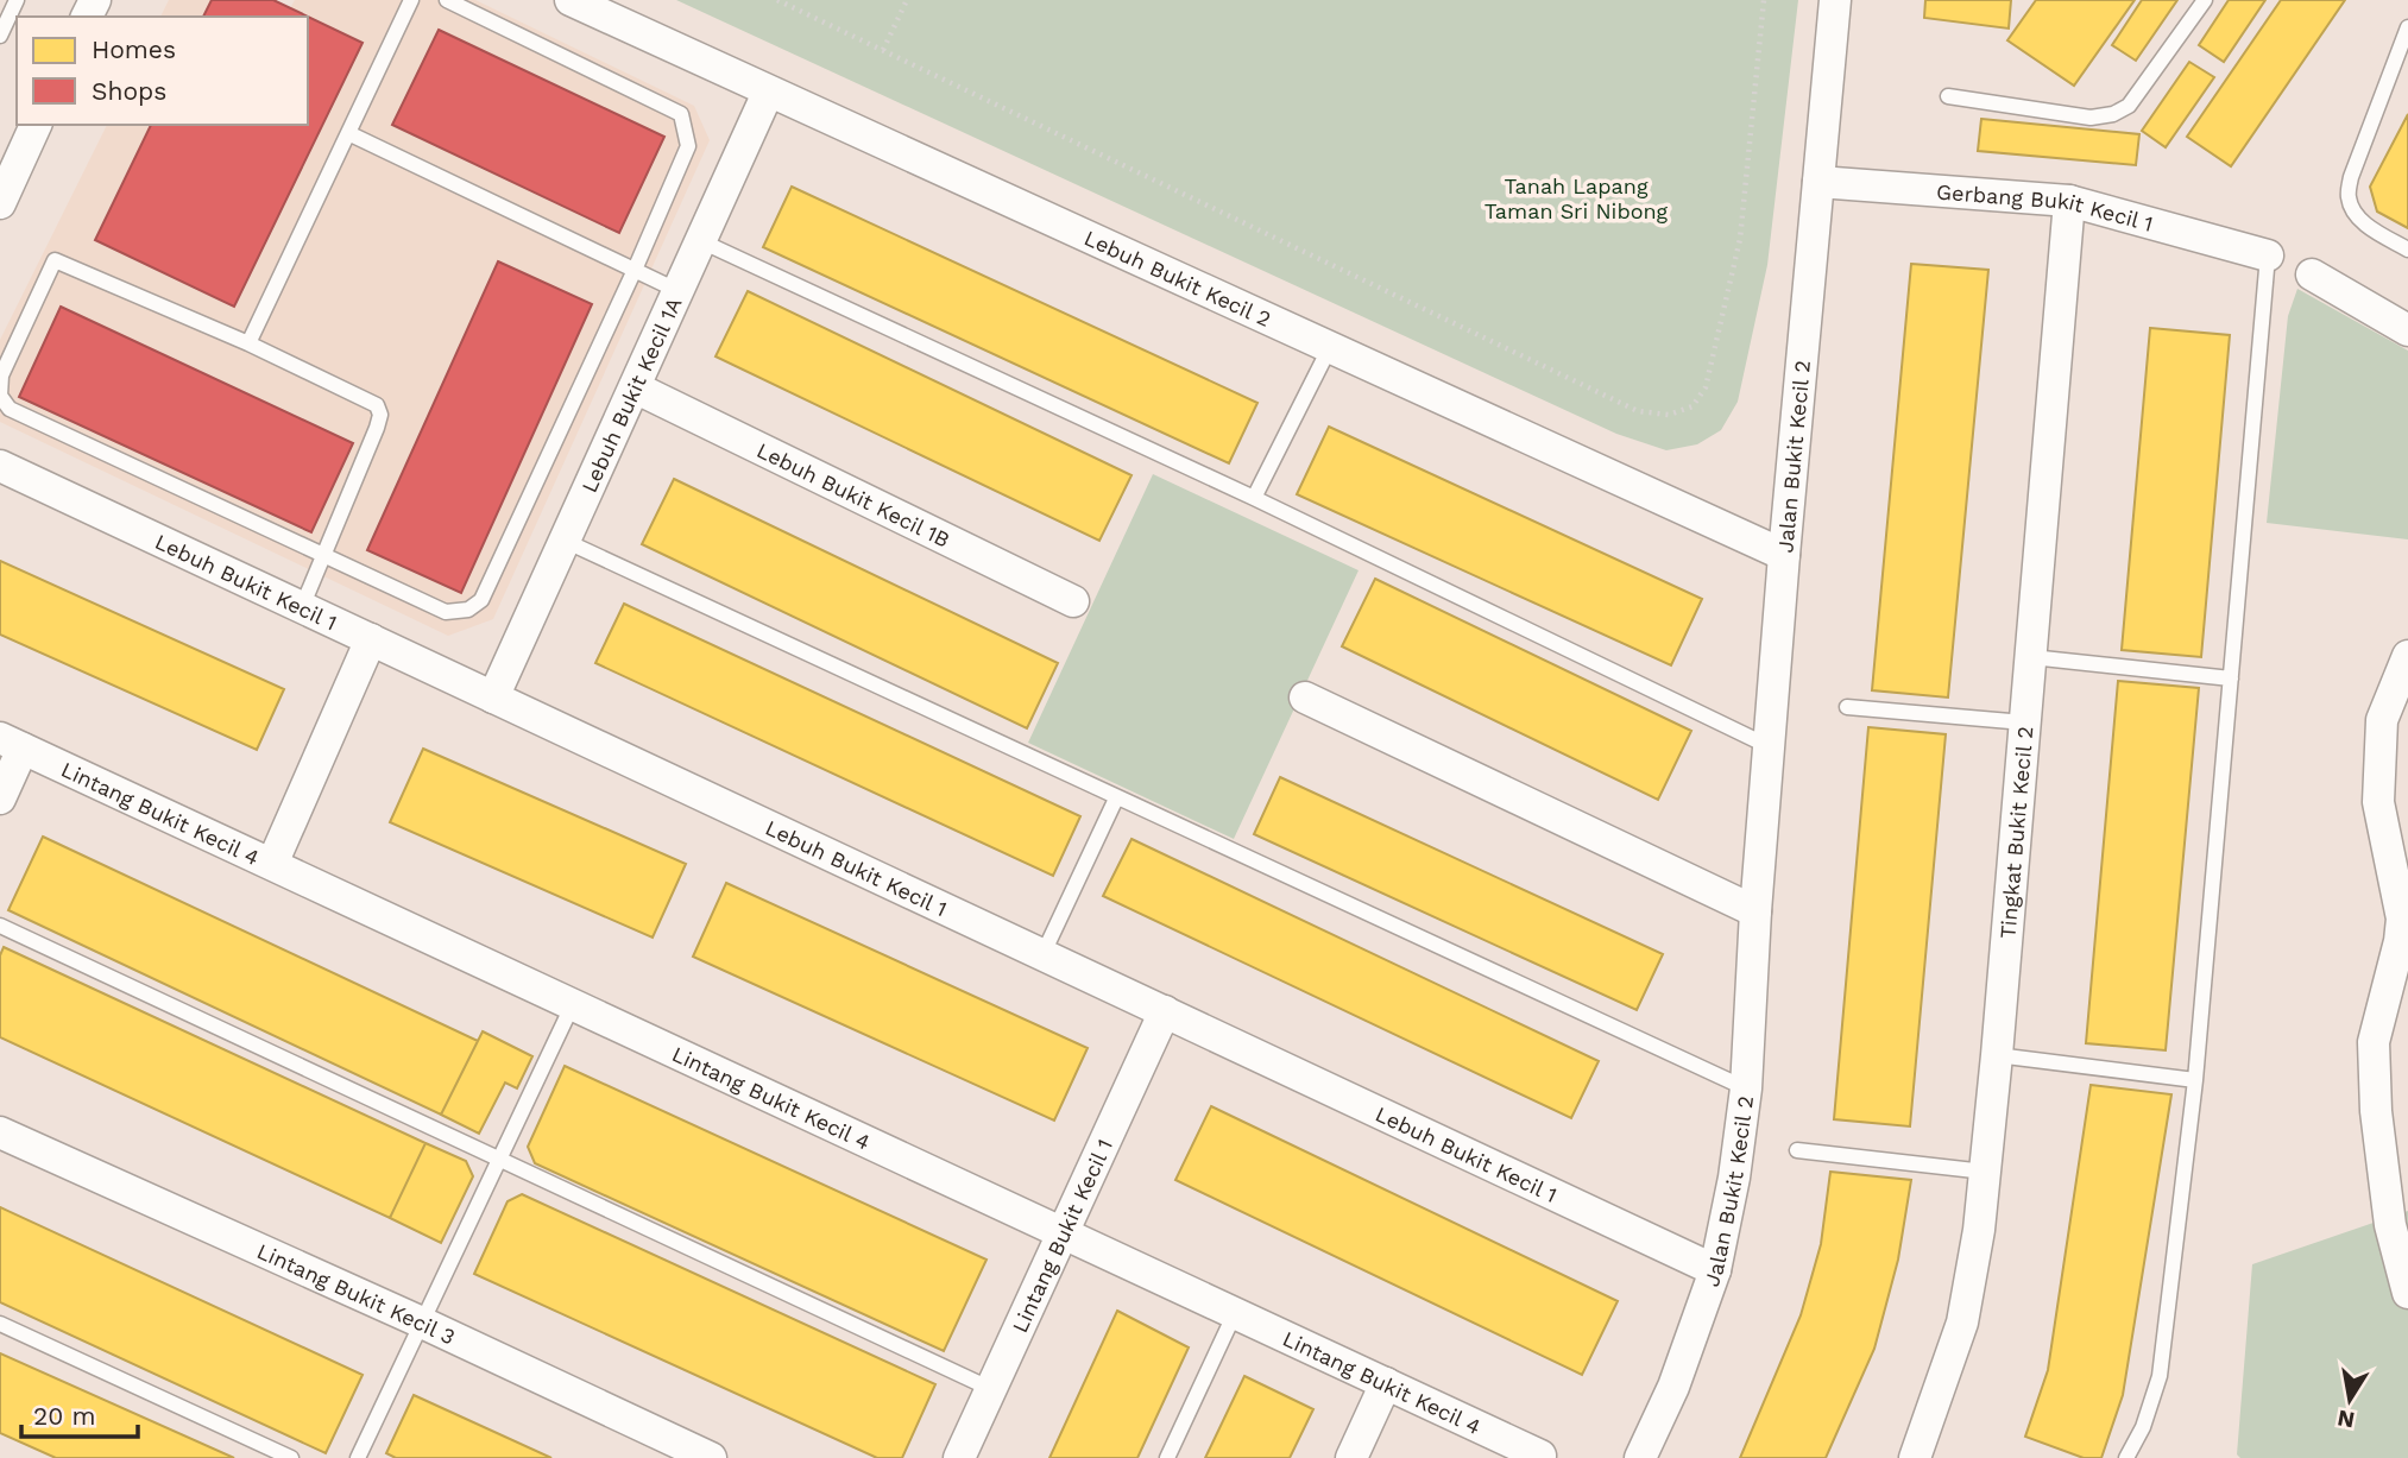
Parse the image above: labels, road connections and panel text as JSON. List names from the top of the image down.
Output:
{
  "streets": {
    "street": [
      "Gerbang Bukit Kecil 1",
      "Lebuh Bukit Kecil 2",
      "Lebuh Bukit Kecil 1A",
      "Jalan Bukit Kecil 2",
      "Lebuh Bukit Kecil 1B",
      "Lebuh Bukit Kecil 1",
      "Lintang Bukit Kecil 4",
      "Tingkat Bukit Kecil 2",
      "Lintang Bukit Kecil 1",
      "Lintang Bukit Kecil 3"
    ]
  },
  "crossings": [
    ["Gerbang Bukit Kecil 1", "Jalan Bukit Kecil 2"],
    ["Gerbang Bukit Kecil 1", "Tingkat Bukit Kecil 2"],
    ["Lebuh Bukit Kecil 2", "Lebuh Bukit Kecil 1A"],
    ["Lebuh Bukit Kecil 2", "Jalan Bukit Kecil 2"],
    ["Lebuh Bukit Kecil 1A", "Lebuh Bukit Kecil 1B"],
    ["Lebuh Bukit Kecil 1A", "Lebuh Bukit Kecil 1"],
    ["Jalan Bukit Kecil 2", "Lebuh Bukit Kecil 1"],
    ["Lebuh Bukit Kecil 1", "Lintang Bukit Kecil 1"],
    ["Lintang Bukit Kecil 4", "Lintang Bukit Kecil 1"]
  ],
  "parks": ["Tanah Lapang Taman Sri Nibong"],
  "legend": ["Homes", "Shops"],
  "scale_bar": "20 m",
  "north": "bottom"
}
